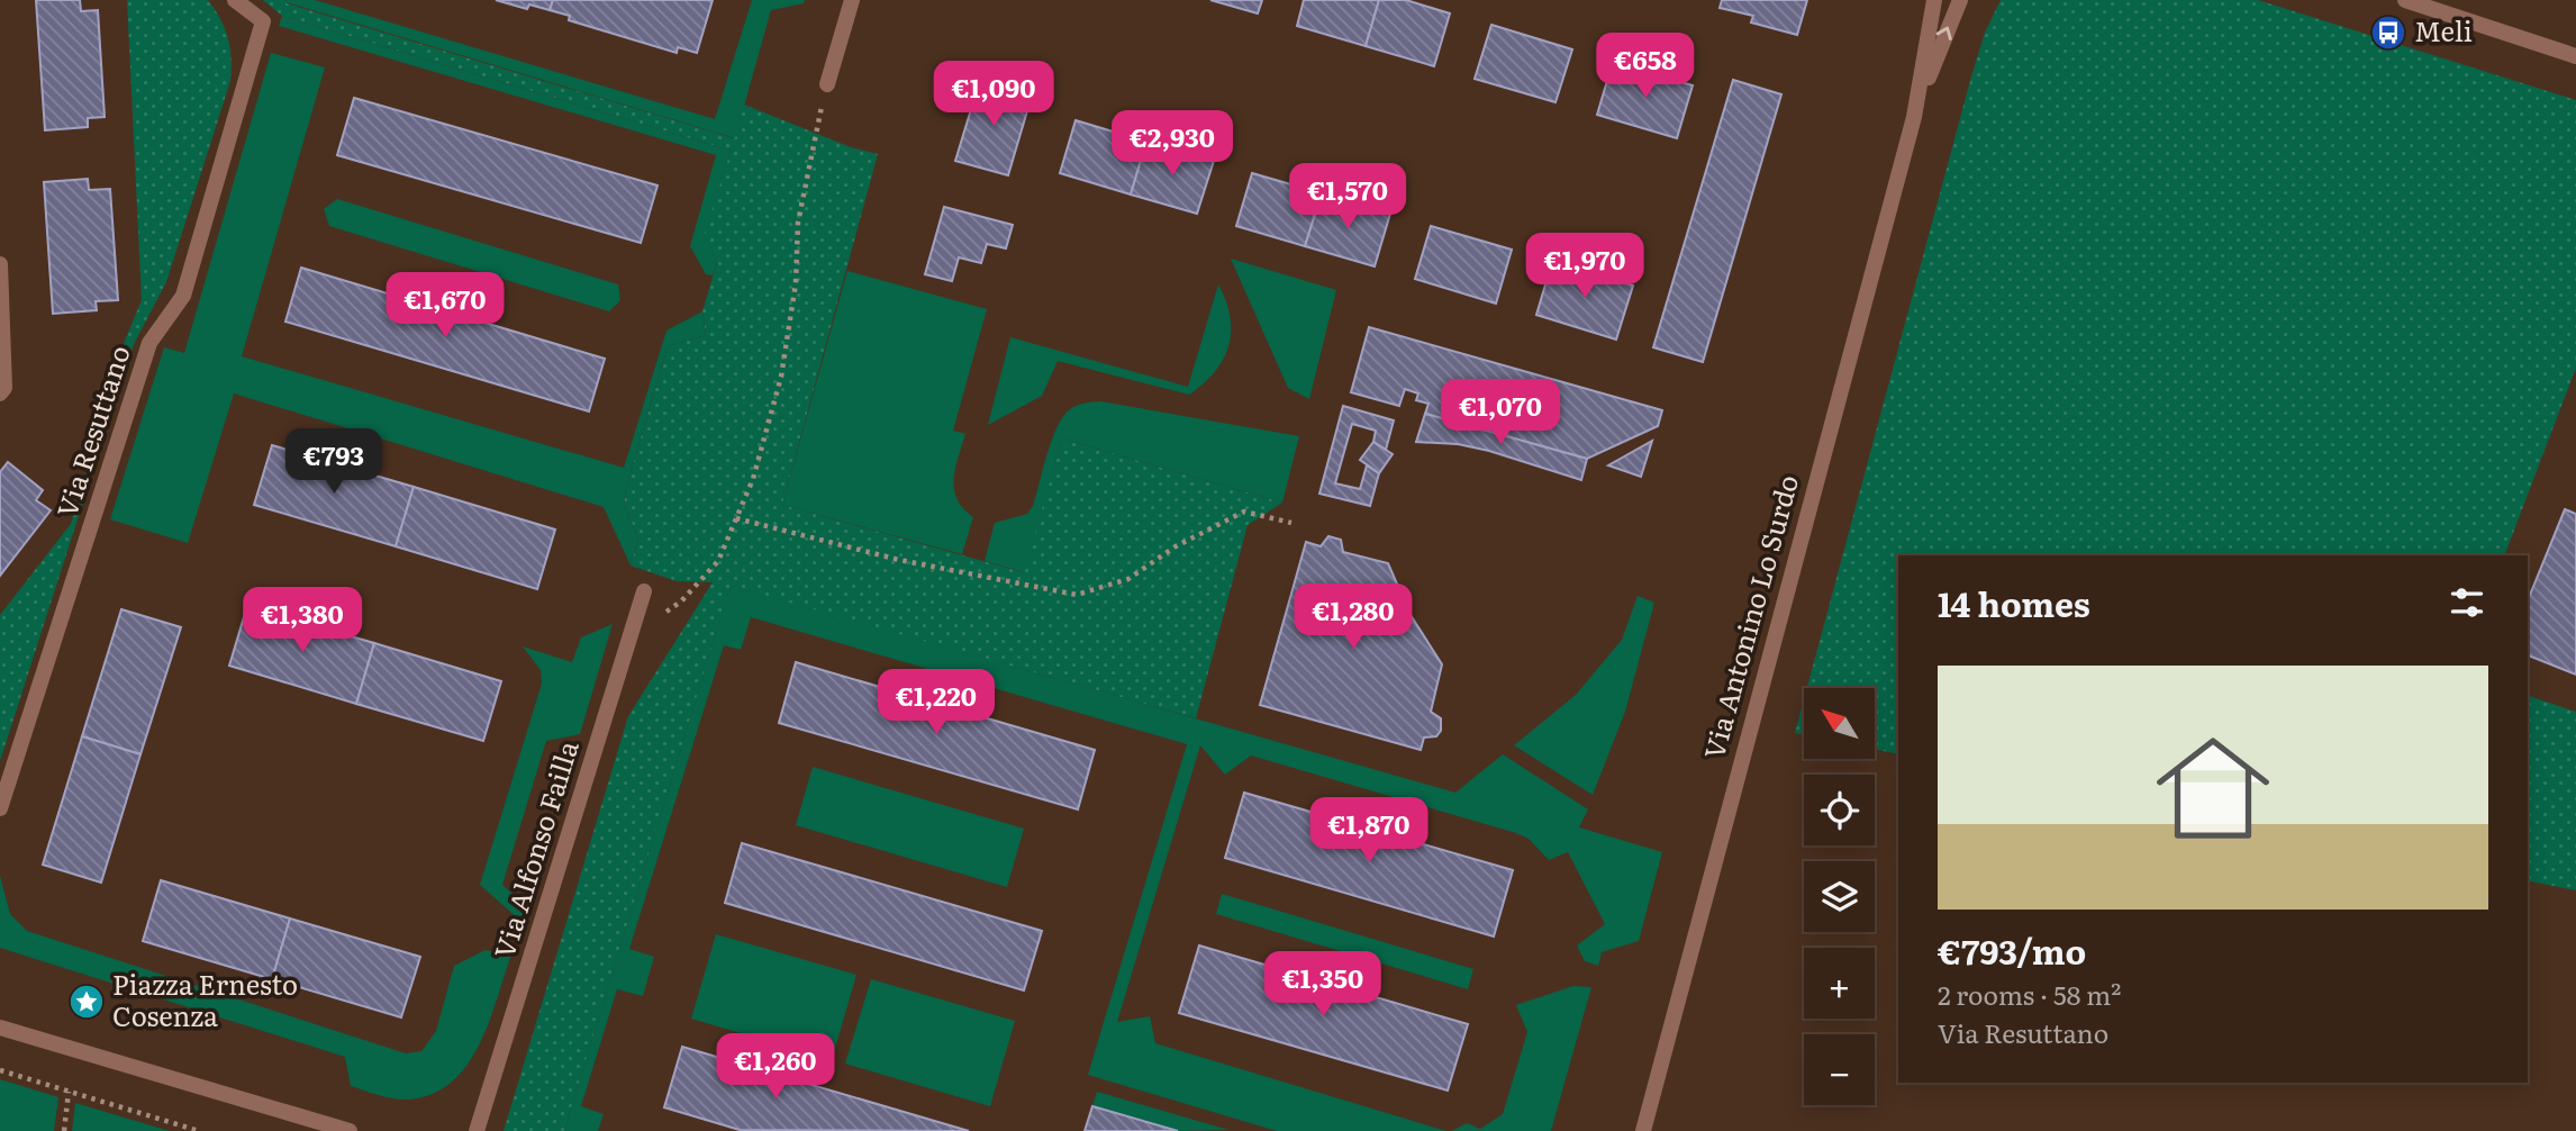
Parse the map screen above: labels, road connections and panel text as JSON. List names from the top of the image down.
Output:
{
  "streets": {
    "street": ["Via Resuttano", "Via Antonino Lo Surdo", "Via Alfonso Failla"]
  },
  "places": {
    "bus stop": ["Meli"],
    "place": ["Piazza Ernesto Cosenza"]
  },
  "north": "top left",
  "page": {
    "price": [
      "€658",
      "€1,090",
      "€2,930",
      "€1,570",
      "€1,970",
      "€1,670",
      "€1,070",
      "€793",
      "€1,280",
      "€1,380",
      "€1,220",
      "€1,870",
      "€1,350",
      "€1,260"
    ],
    "heading": "14 homes",
    "list": [
      {
        "name": "€793/mo",
        "note": "2 rooms · 58 m² · Via Resuttano"
      }
    ],
    "map_buttons": ["+", "−"]
  }
}
